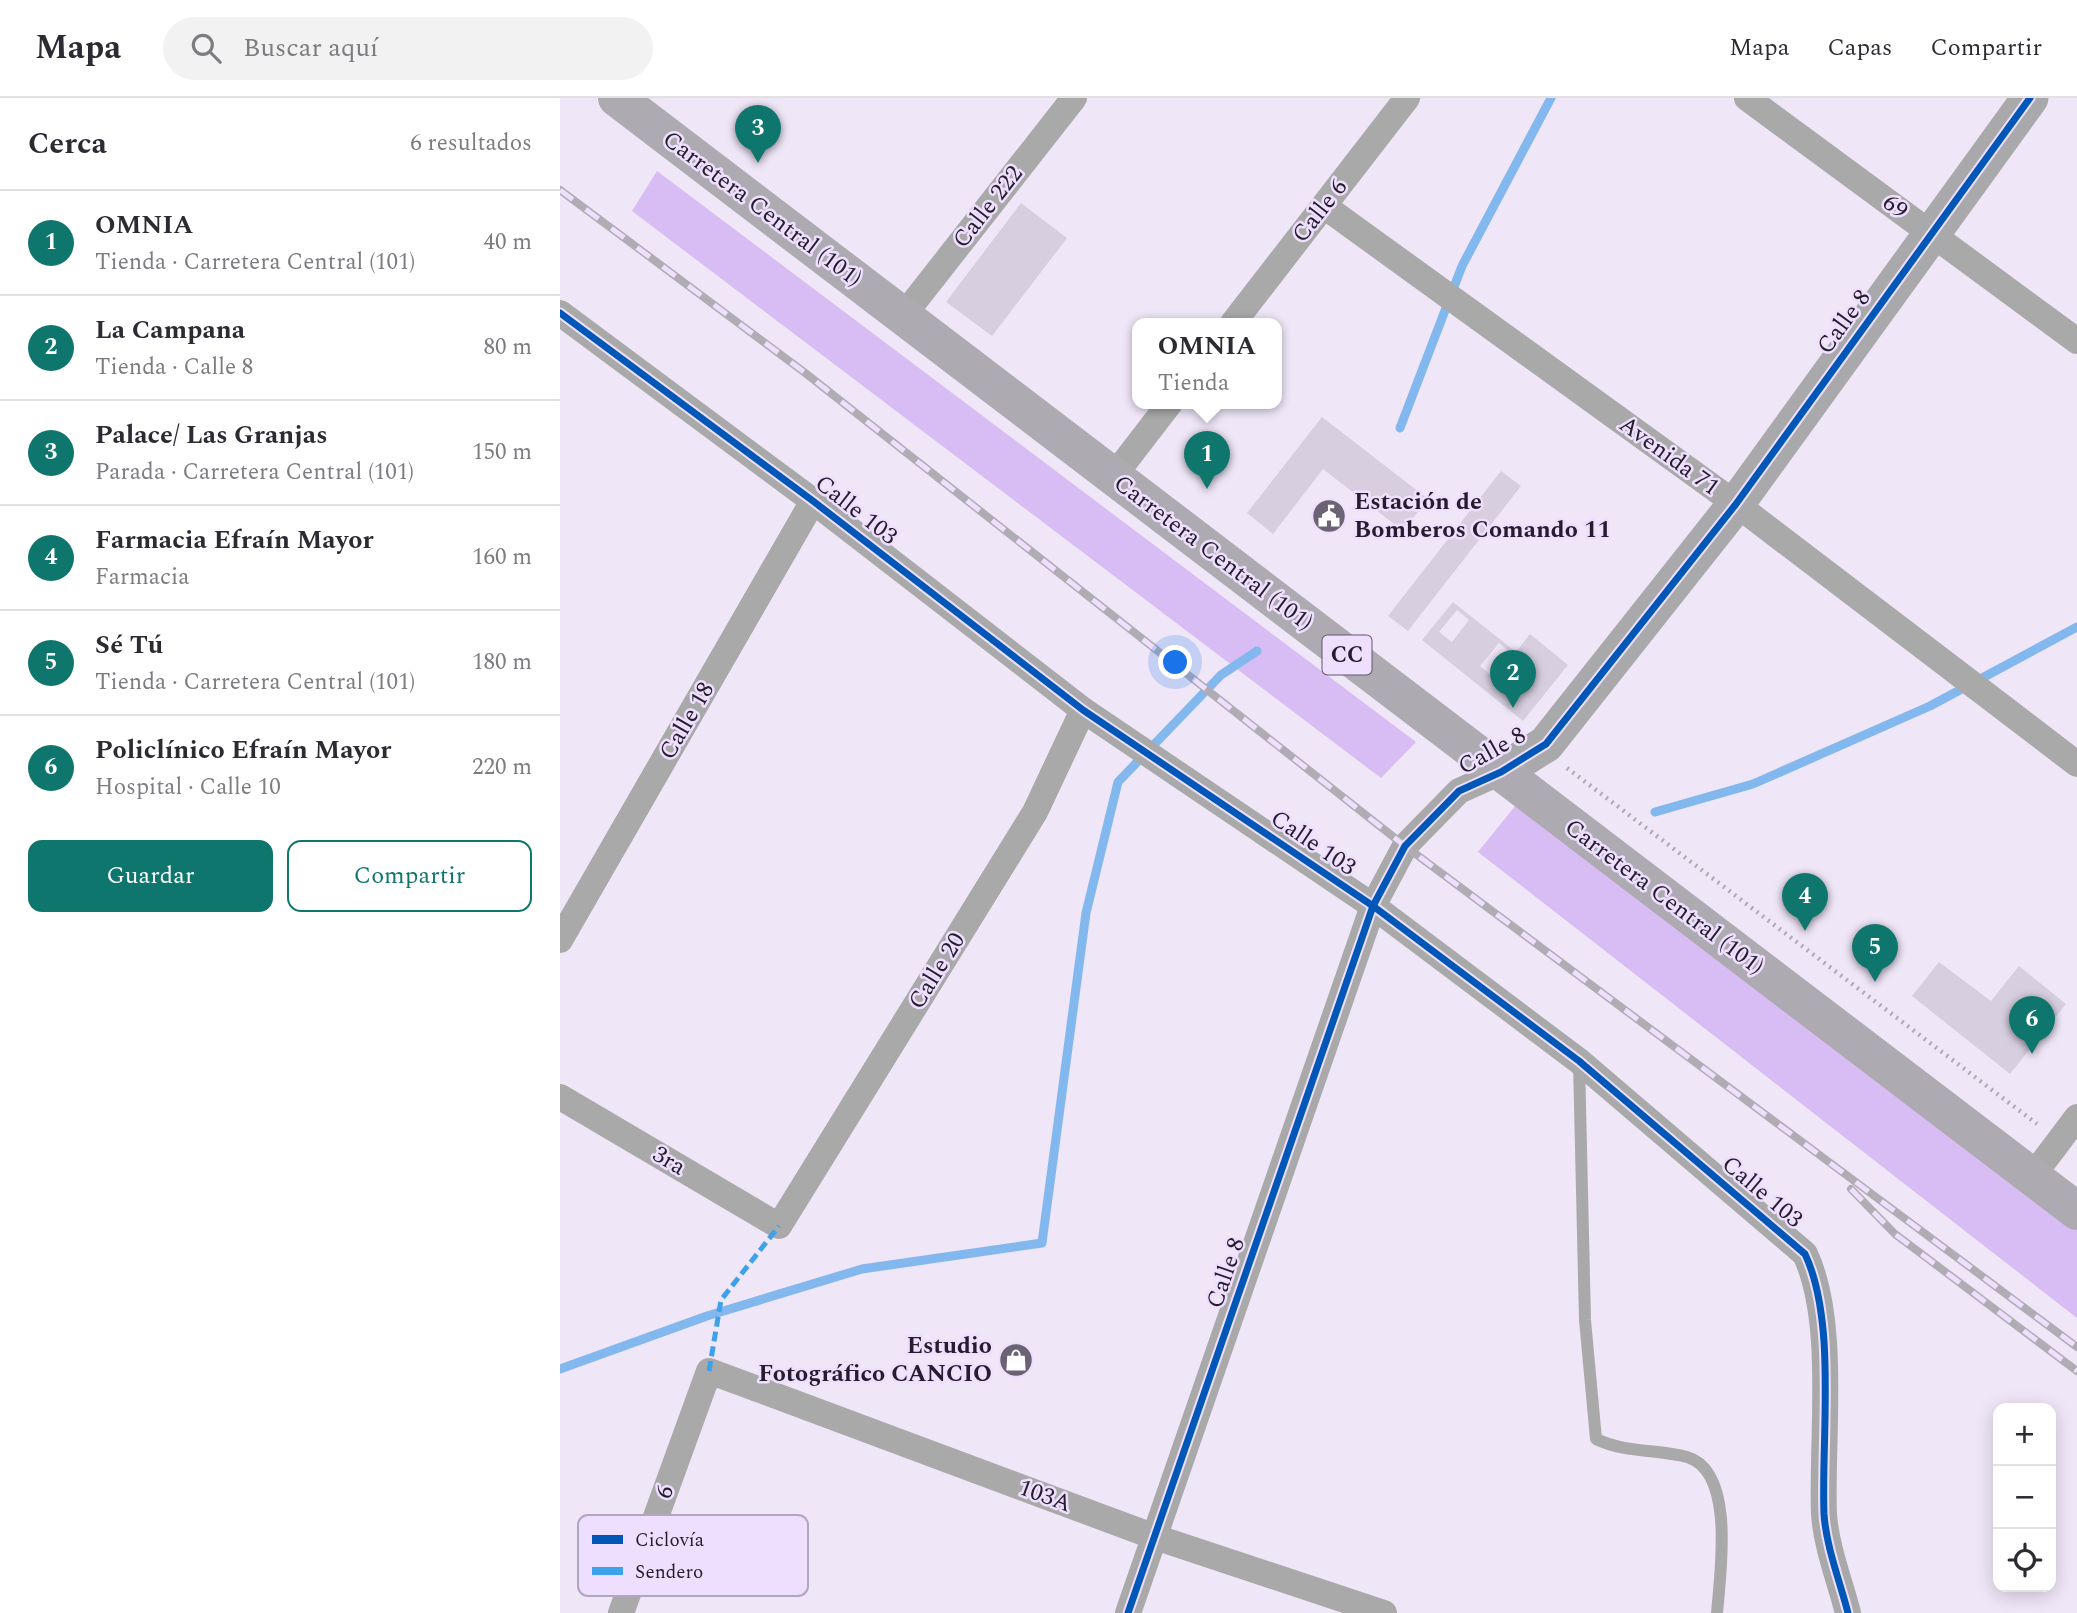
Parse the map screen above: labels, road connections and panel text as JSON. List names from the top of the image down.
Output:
{
  "streets": {
    "main road": ["Carretera Central (101)", "CC"],
    "street": [
      "Calle 222",
      "69",
      "Calle 6",
      "Calle 8",
      "Avenida 71",
      "Calle 103",
      "Calle 18",
      "Calle 20",
      "3ra",
      "6",
      "103A"
    ]
  },
  "crossings": [
    ["Calle 222", "Carretera Central (101)"],
    ["69", "Calle 8"],
    ["Carretera Central (101)", "Calle 8"],
    ["Calle 6", "Avenida 71"],
    ["Calle 8", "Avenida 71"],
    ["Calle 8", "Calle 103"],
    ["Calle 8", "103A"],
    ["Calle 103", "Calle 18"],
    ["Calle 103", "Calle 20"],
    ["Calle 20", "3ra"],
    ["6", "103A"]
  ],
  "places": {
    "public building": ["Estación de Bomberos Comando 11"],
    "shop": ["Estudio Fotográfico CANCIO"]
  },
  "legend": ["Ciclovía", "Sendero"],
  "page": {
    "header": "Mapa",
    "search": "Buscar aquí",
    "nav": ["Mapa", "Capas", "Compartir"],
    "heading": ["Cerca", "6 resultados"],
    "pins": [
      "3",
      "1",
      "2",
      "4",
      "5",
      "6"
    ],
    "list": [
      {
        "mark": "1",
        "name": "OMNIA",
        "note": "Tienda · Carretera Central (101)",
        "value": "40 m"
      },
      {
        "mark": "2",
        "name": "La Campana",
        "note": "Tienda · Calle 8",
        "value": "80 m"
      },
      {
        "mark": "3",
        "name": "Palace/ Las Granjas",
        "note": "Parada · Carretera Central (101)",
        "value": "150 m"
      },
      {
        "mark": "4",
        "name": "Farmacia Efraín Mayor",
        "note": "Farmacia",
        "value": "160 m"
      },
      {
        "mark": "5",
        "name": "Sé Tú",
        "note": "Tienda · Carretera Central (101)",
        "value": "180 m"
      },
      {
        "mark": "6",
        "name": "Policlínico Efraín Mayor",
        "note": "Hospital · Calle 10",
        "value": "220 m"
      }
    ],
    "popup": ["OMNIA", "Tienda"],
    "buttons": ["Guardar", "Compartir"],
    "map_buttons": ["+", "−"]
  }
}
